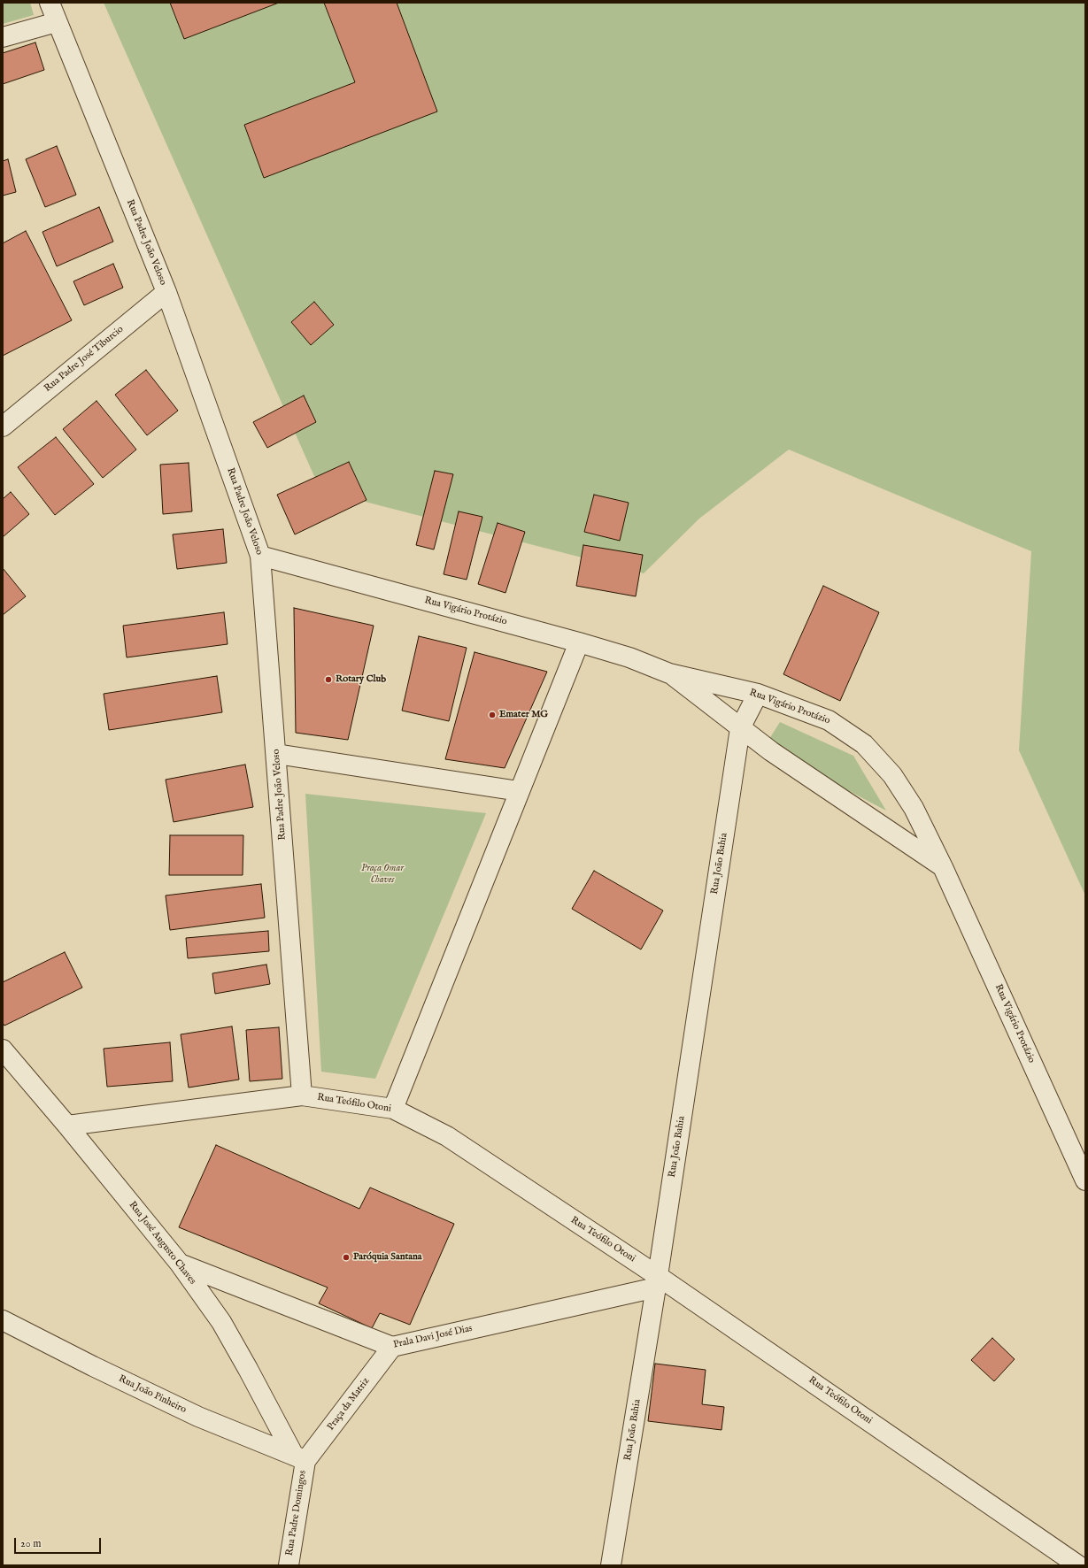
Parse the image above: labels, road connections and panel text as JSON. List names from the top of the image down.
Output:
{
  "streets": {
    "street": [
      "Rua Padre João Veloso",
      "Rua Padre José Tiburcio",
      "Rua Vigário Protázio",
      "Rua João Bahia",
      "Rua Teófilo Otoni",
      "Rua José Augusto Chaves",
      "Prala Davi José Dias",
      "Rua João Pinheiro",
      "Praça da Matriz",
      "Rua Padre Domingos"
    ]
  },
  "crossings": [
    ["Rua Padre João Veloso", "Rua Padre José Tiburcio"],
    ["Rua Padre João Veloso", "Rua Vigário Protázio"],
    ["Rua Padre João Veloso", "Rua Teófilo Otoni"],
    ["Rua Vigário Protázio", "Rua João Bahia"],
    ["Rua João Bahia", "Rua Teófilo Otoni"],
    ["Rua João Bahia", "Prala Davi José Dias"],
    ["Rua Teófilo Otoni", "Rua José Augusto Chaves"],
    ["Rua Teófilo Otoni", "Prala Davi José Dias"],
    ["Rua José Augusto Chaves", "Prala Davi José Dias"],
    ["Rua José Augusto Chaves", "Rua João Pinheiro"],
    ["Rua José Augusto Chaves", "Praça da Matriz"],
    ["Rua José Augusto Chaves", "Rua Padre Domingos"],
    ["Prala Davi José Dias", "Praça da Matriz"],
    ["Rua João Pinheiro", "Praça da Matriz"],
    ["Rua João Pinheiro", "Rua Padre Domingos"],
    ["Praça da Matriz", "Rua Padre Domingos"]
  ],
  "parks": ["Praça Omar Chaves"],
  "places": ["Rotary Club", "Emater MG", "Paróquia Santana"],
  "scale_bar": "20 m"
}
